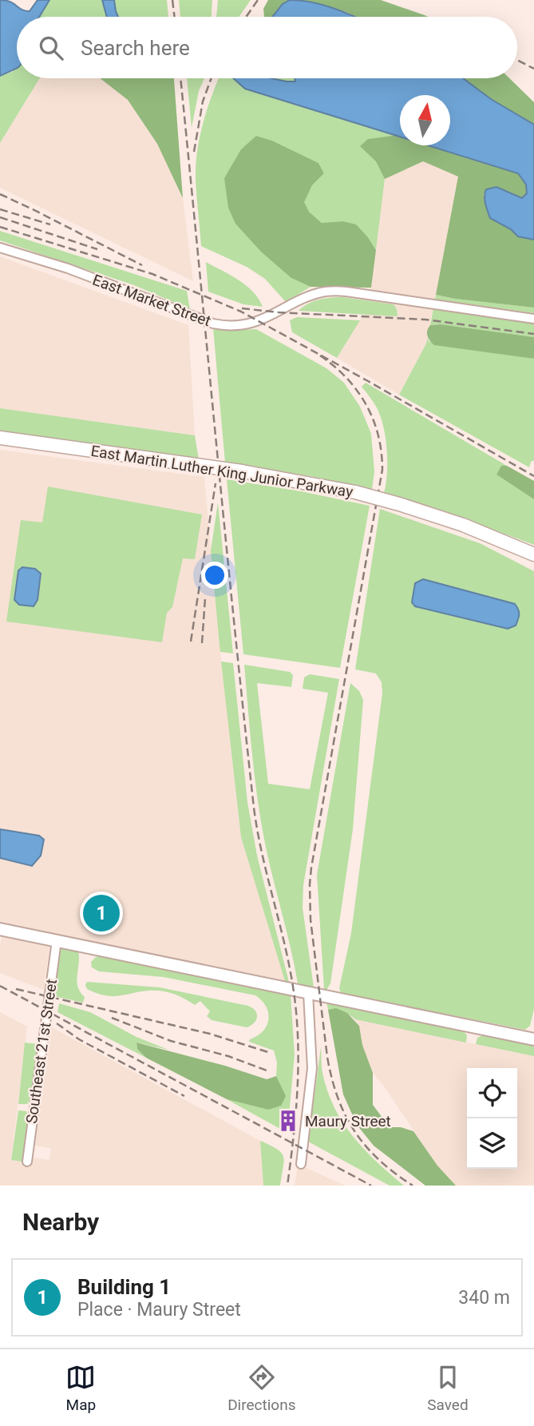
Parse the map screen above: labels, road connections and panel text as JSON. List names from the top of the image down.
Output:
{
  "streets": {
    "main road": ["East Martin Luther King Junior Parkway"],
    "street": ["East Market Street", "Southeast 21st Street"]
  },
  "places": {
    "building": ["Maury Street"]
  },
  "north": "top",
  "page": {
    "search": "Search here",
    "pins": "1",
    "heading": "Nearby",
    "list": [
      {
        "mark": "1",
        "name": "Building 1",
        "note": "Place · Maury Street",
        "value": "340 m"
      }
    ],
    "nav": ["Map", "Directions", "Saved"]
  }
}
